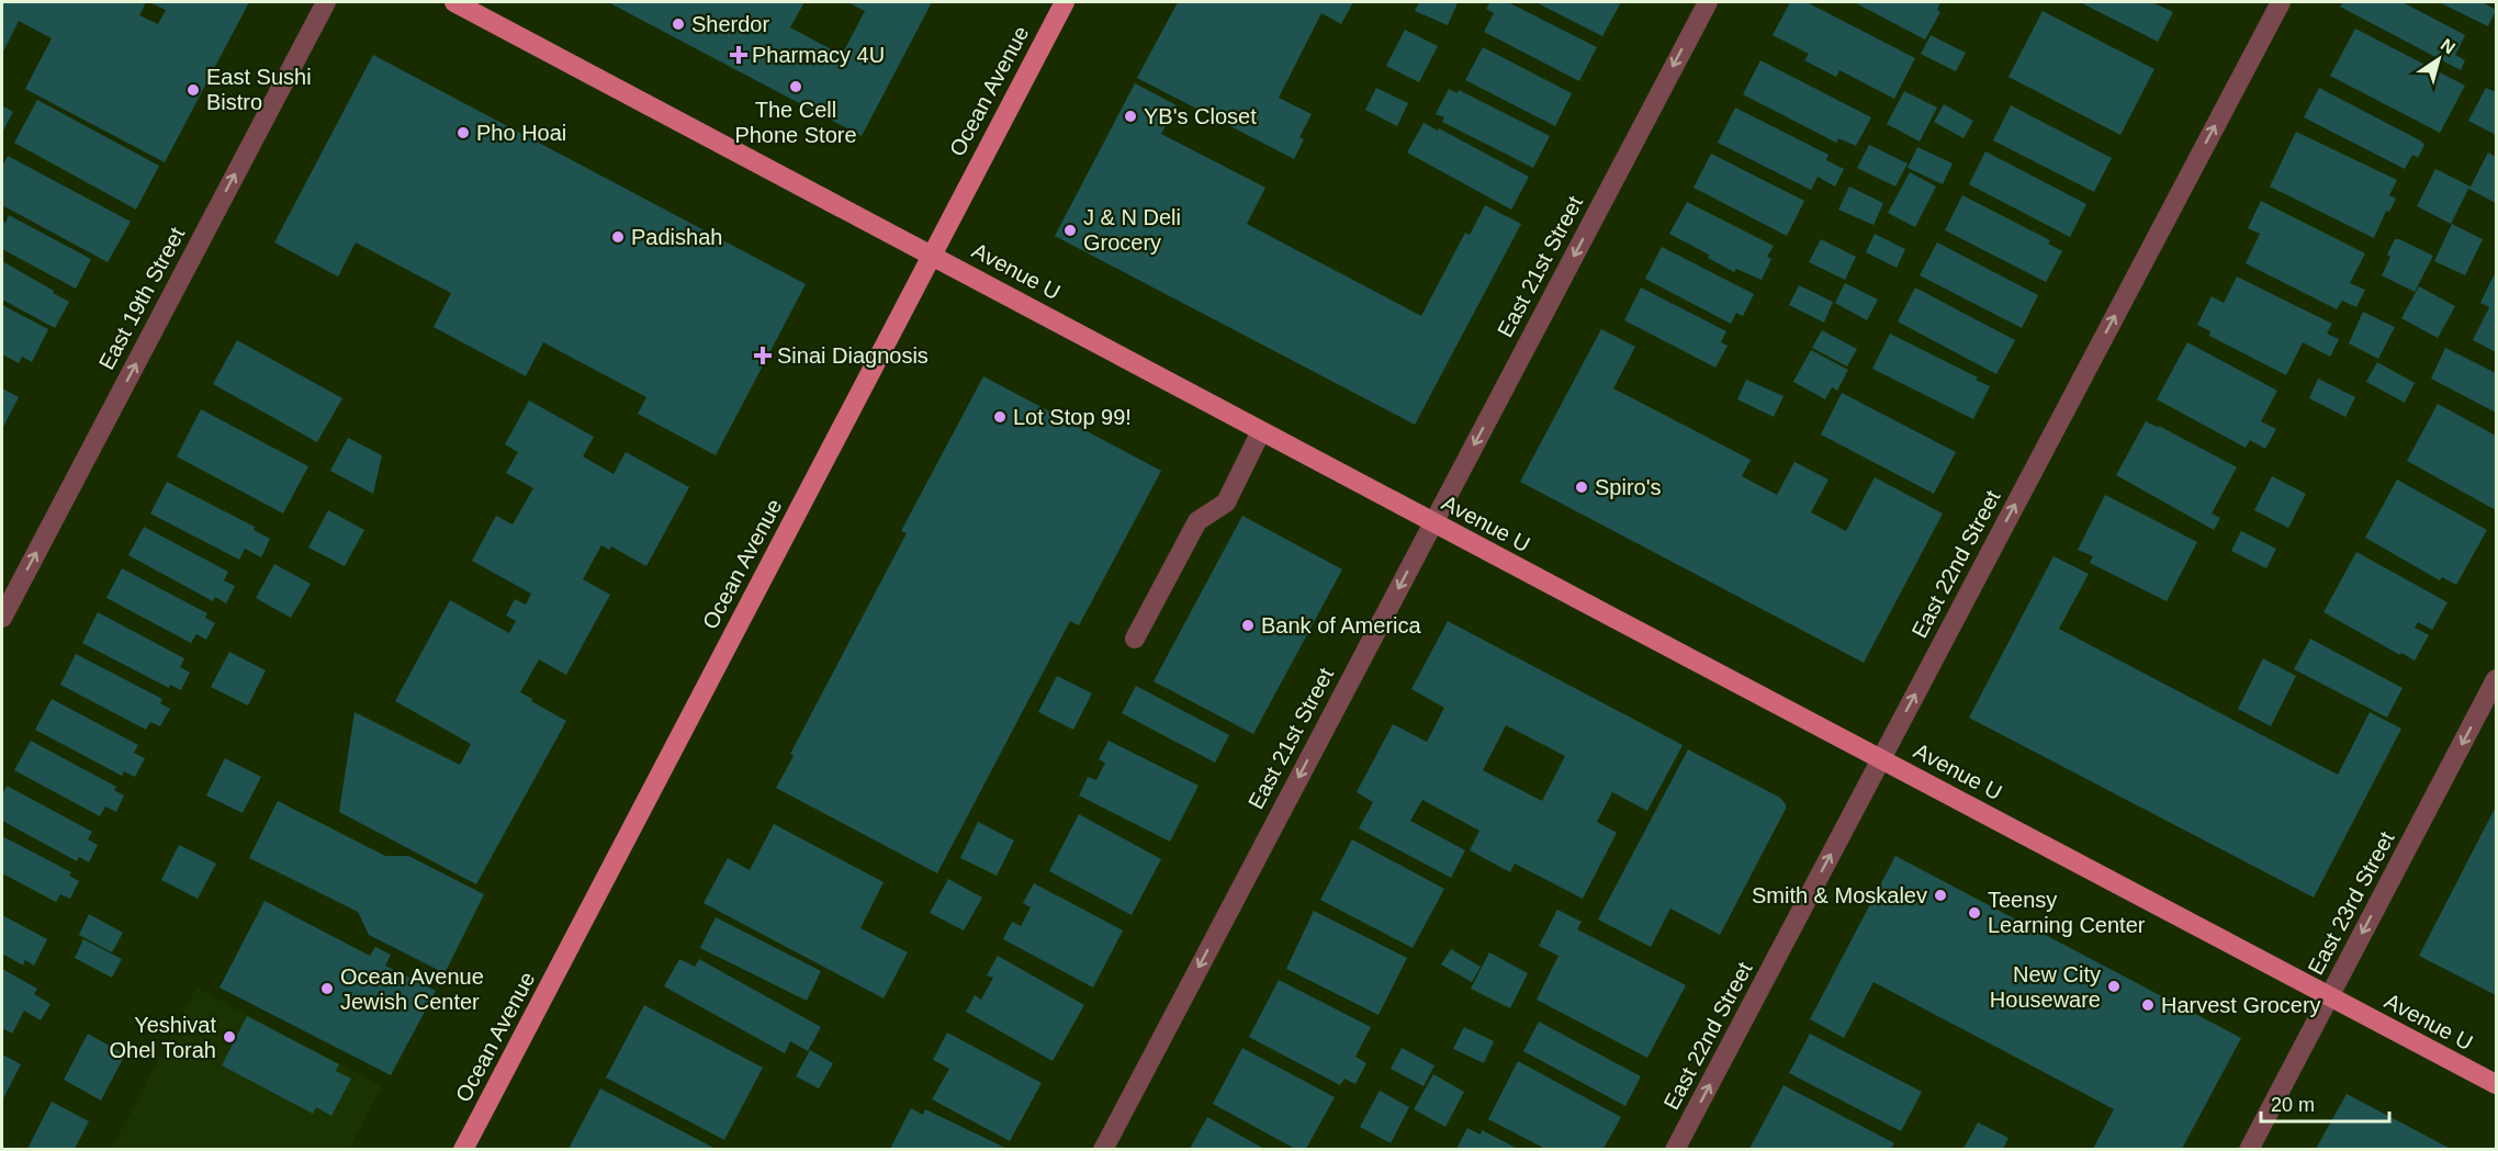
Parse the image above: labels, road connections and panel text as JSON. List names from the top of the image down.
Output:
{
  "streets": {
    "main road": ["Ocean Avenue", "Avenue U"],
    "street": [
      "East 21st Street",
      "East 19th Street",
      "East 22nd Street",
      "East 23rd Street"
    ]
  },
  "crossings": [
    ["Ocean Avenue", "Avenue U"],
    ["East 21st Street", "Avenue U"],
    ["Avenue U", "East 22nd Street"],
    ["Avenue U", "East 23rd Street"]
  ],
  "one_way": [
    "East 21st Street",
    "East 19th Street",
    "East 22nd Street",
    "East 23rd Street"
  ],
  "places": {
    "other": [
      "Sherdor",
      "The Cell Phone Store",
      "East Sushi Bistro",
      "YB's Closet",
      "Pho Hoai",
      "J & N Deli Grocery",
      "Padishah",
      "Lot Stop 99!",
      "Spiro's",
      "Bank of America",
      "Smith & Moskalev",
      "Teensy Learning Center",
      "New City Houseware",
      "Ocean Avenue Jewish Center",
      "Harvest Grocery",
      "Yeshivat Ohel Torah"
    ],
    "health": ["Pharmacy 4U", "Sinai Diagnosis"]
  },
  "scale_bar": "20 m",
  "north": "top right"
}
